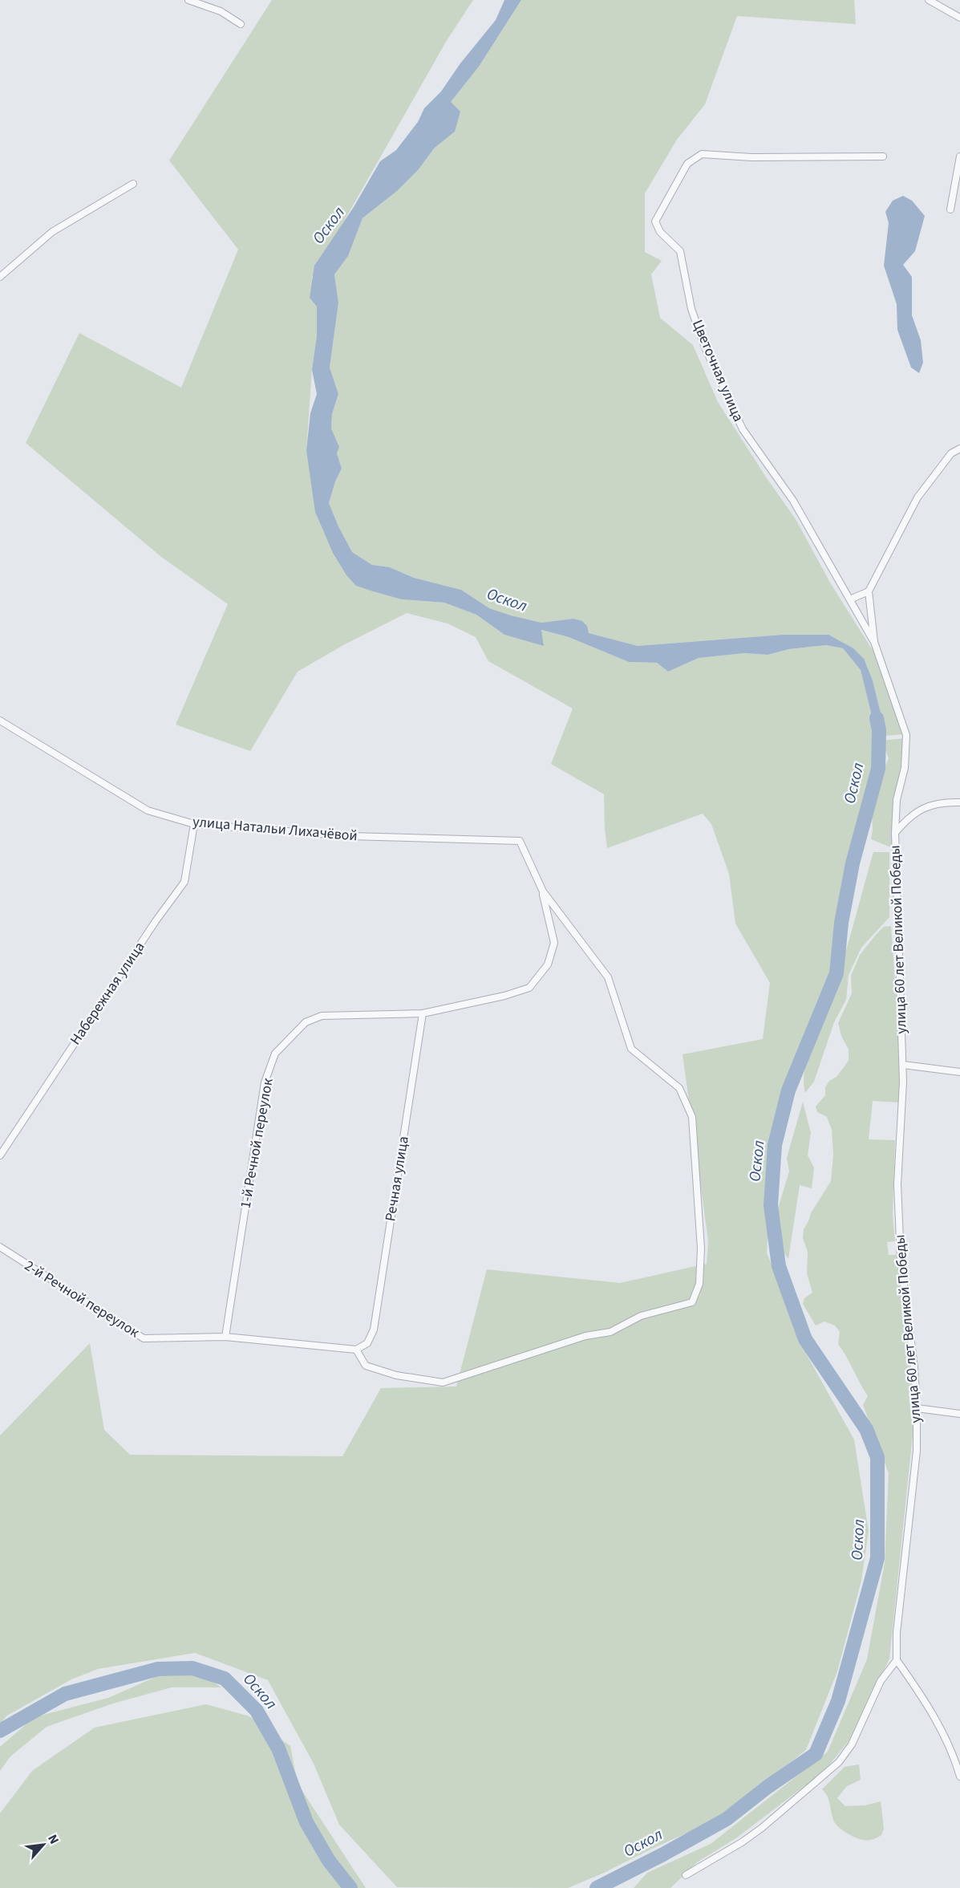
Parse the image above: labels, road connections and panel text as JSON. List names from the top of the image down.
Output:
{
  "streets": {
    "street": [
      "Цветочная улица",
      "улица Натальи Лихачёвой",
      "улица 60 лет Великой Победы",
      "Набережная улица",
      "1-й Речной переулок",
      "Речная улица",
      "2-й Речной переулок"
    ]
  },
  "crossings": [
    ["Цветочная улица", "улица 60 лет Великой Победы"],
    ["улица Натальи Лихачёвой", "Набережная улица"],
    ["улица Натальи Лихачёвой", "1-й Речной переулок"],
    ["1-й Речной переулок", "Речная улица"],
    ["1-й Речной переулок", "2-й Речной переулок"],
    ["Речная улица", "2-й Речной переулок"]
  ],
  "water": ["Оскол"],
  "north": "top right"
}
